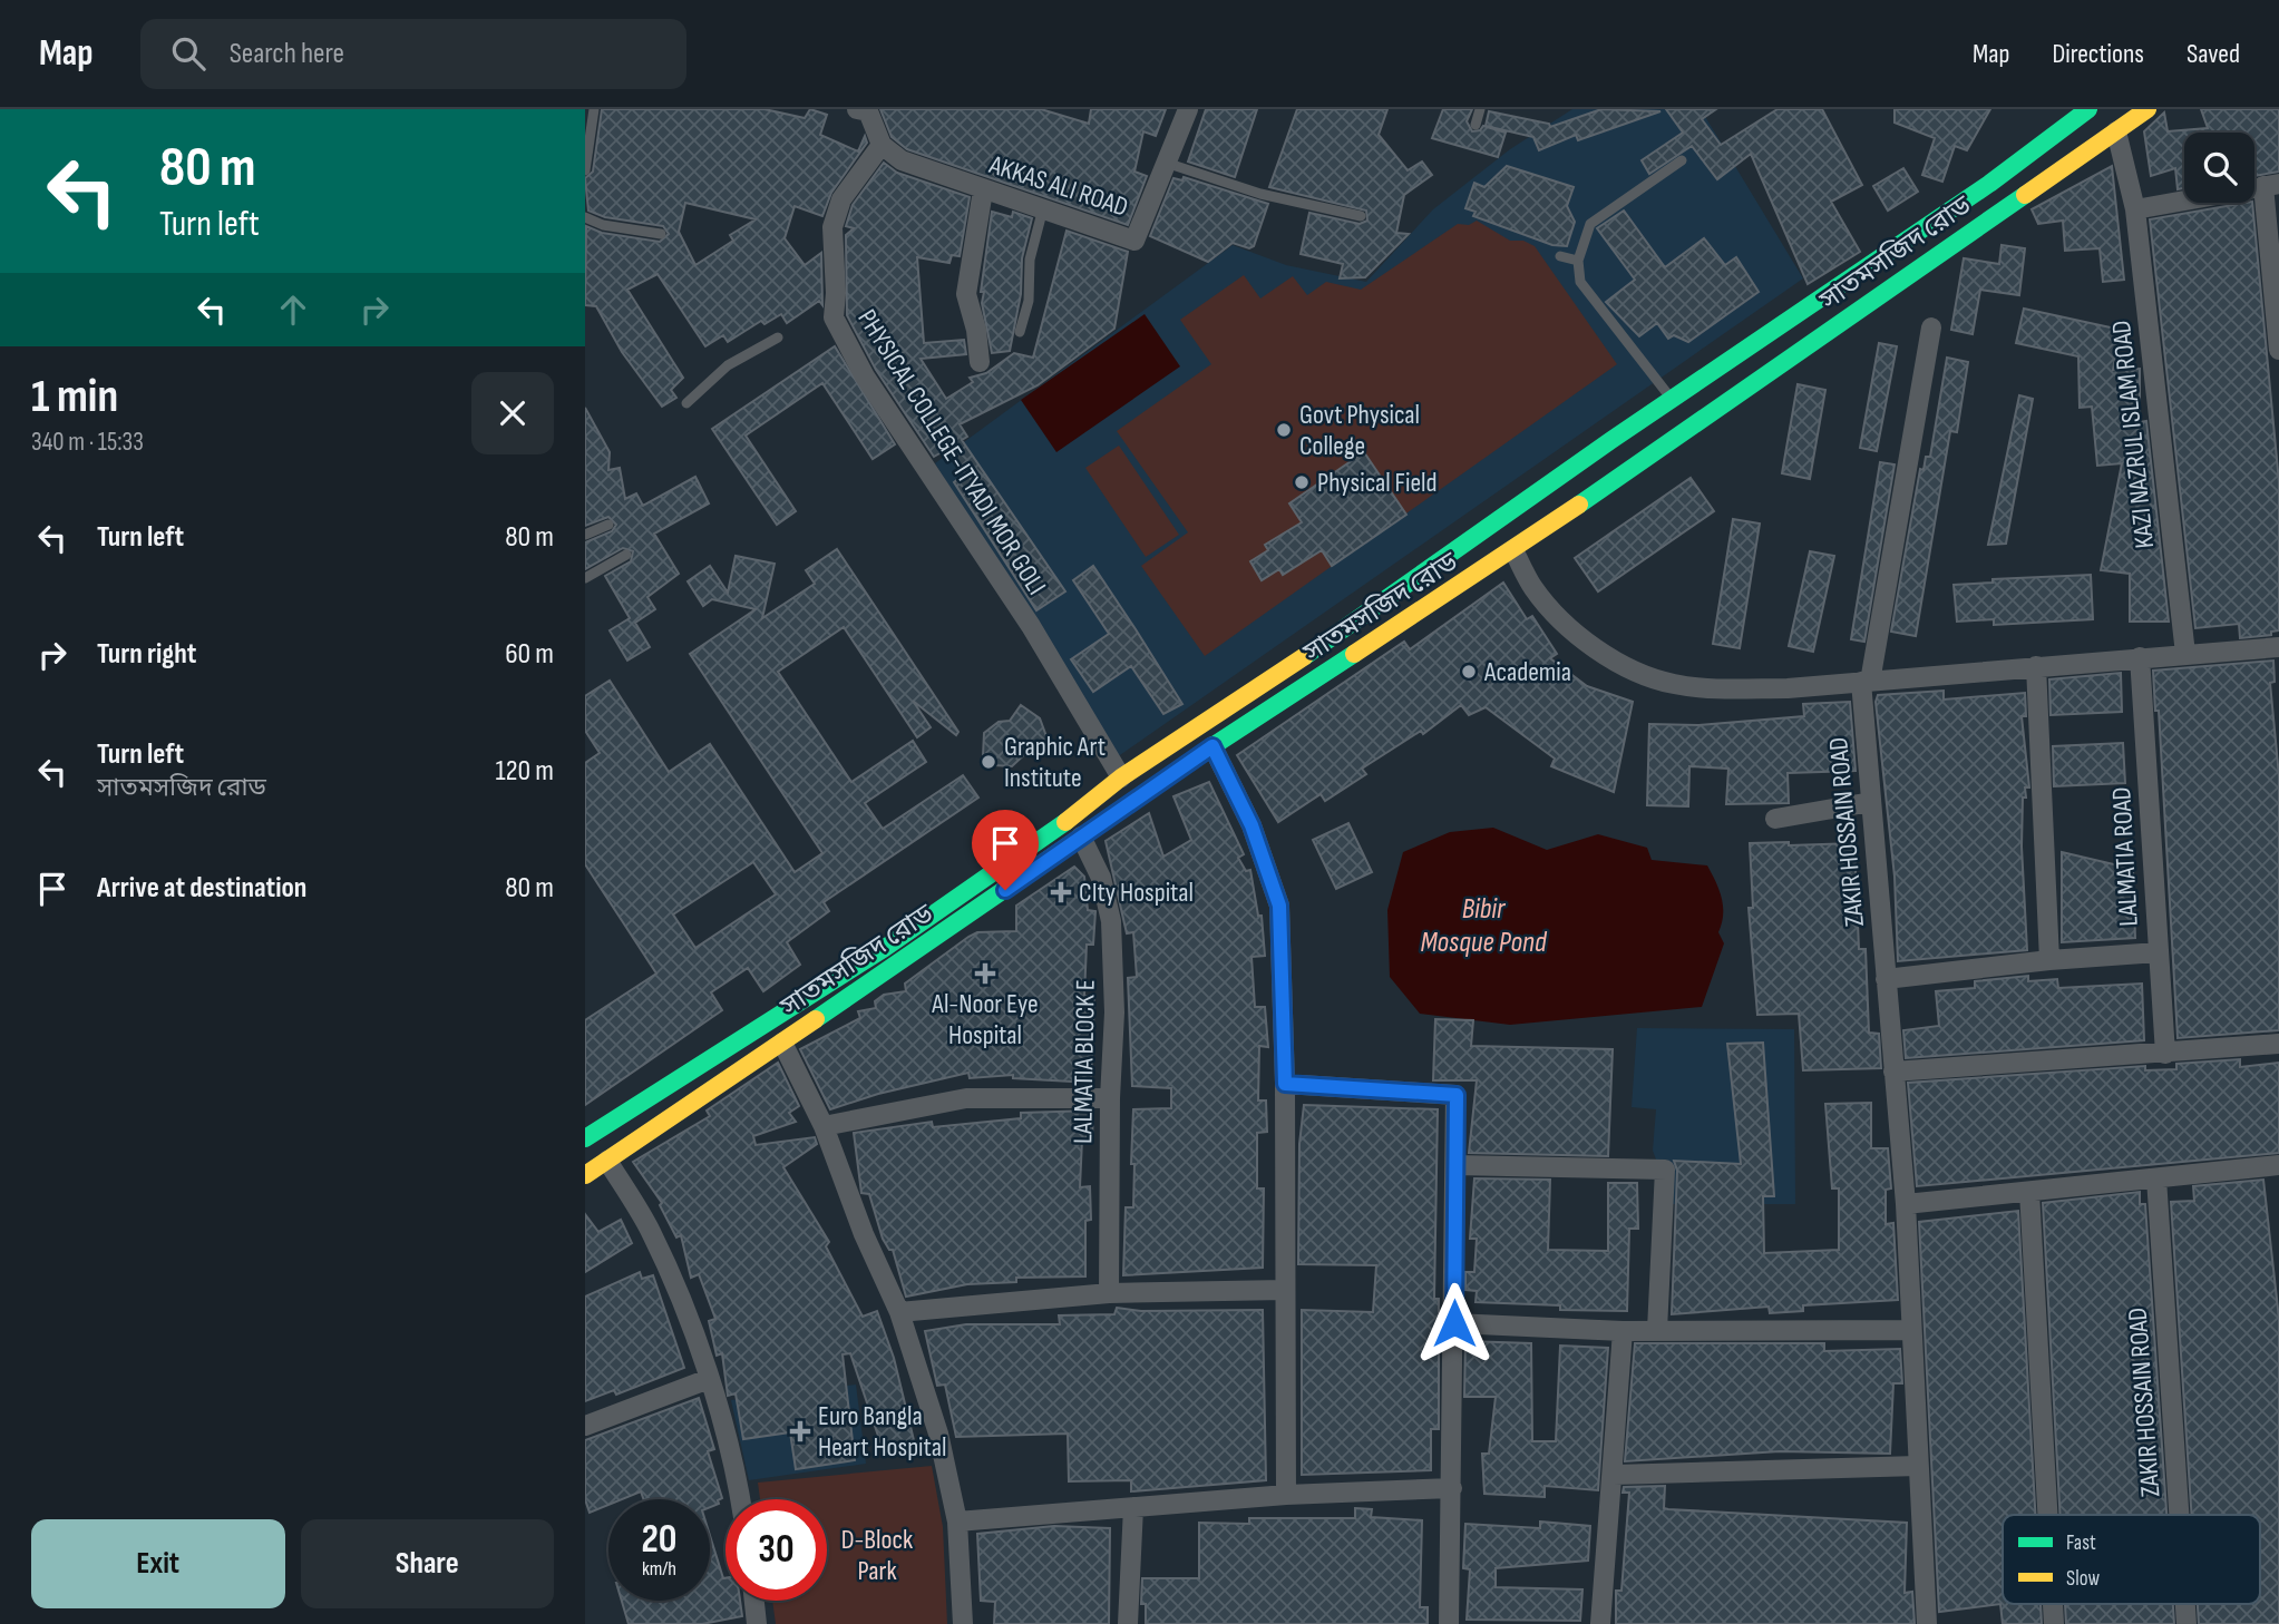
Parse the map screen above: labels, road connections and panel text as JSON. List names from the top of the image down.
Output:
{
  "streets": {
    "main road": ["সাতমসজিদ রোড"],
    "street": [
      "AKKAS ALI ROAD",
      "KAZI NAZRUL ISLAM ROAD",
      "PHYSICAL COLLEGE-ITYADI MOR GOLI",
      "ZAKIR HOSSAIN ROAD",
      "LALMATIA ROAD",
      "LALMATIA BLOCK E"
    ]
  },
  "crossings": [
    ["AKKAS ALI ROAD", "PHYSICAL COLLEGE-ITYADI MOR GOLI"],
    ["সাতমসজিদ রোড", "KAZI NAZRUL ISLAM ROAD"],
    ["সাতমসজিদ রোড", "PHYSICAL COLLEGE-ITYADI MOR GOLI"],
    ["সাতমসজিদ রোড", "LALMATIA BLOCK E"]
  ],
  "water": ["Bibir Mosque Pond"],
  "parks": ["D-Block Park"],
  "places": {
    "other": [
      "Govt Physical College",
      "Physical Field",
      "Academia",
      "Graphic Art Institute"
    ],
    "health": ["CIty Hospital", "Al-Noor Eye Hospital", "Euro Bangla Heart Hospital"]
  },
  "legend": ["Fast", "Slow"],
  "page": {
    "header": "Map",
    "search": "Search here",
    "nav": ["Map", "Directions", "Saved"],
    "turn": ["80 m", "Turn left"],
    "heading": ["1 min", "340 m · 15:33"],
    "list": [
      {
        "name": "Turn left",
        "value": "80 m"
      },
      {
        "name": "Turn right",
        "value": "60 m"
      },
      {
        "name": "Turn left",
        "note": "সাতমসজিদ রোড",
        "value": "120 m"
      },
      {
        "name": "Arrive at destination",
        "value": "80 m"
      }
    ],
    "speed": "20 km/h",
    "limit": "30",
    "buttons": ["Exit", "Share"]
  }
}
